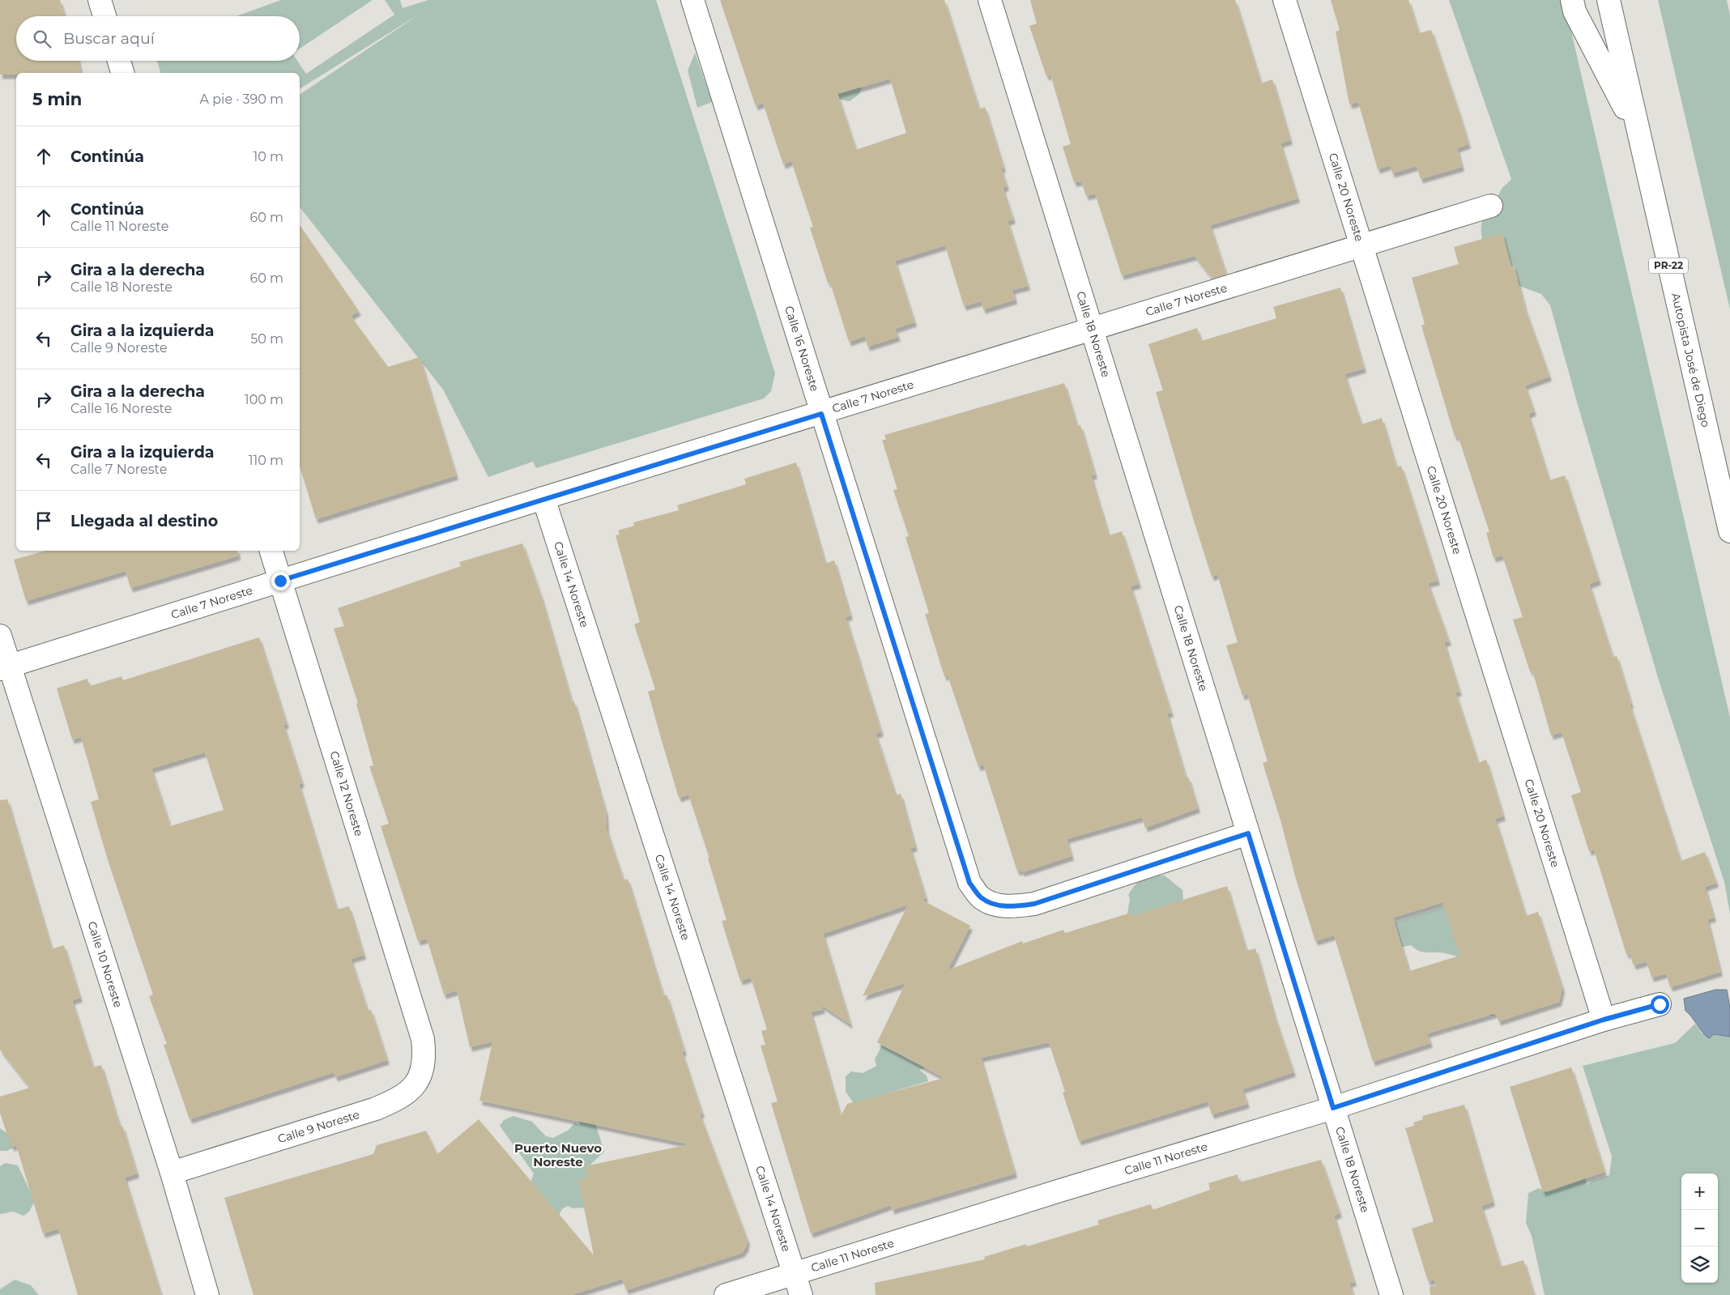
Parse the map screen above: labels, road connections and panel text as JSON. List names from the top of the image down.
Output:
{
  "streets": {
    "main road": [
      "Calle 20 Noreste",
      "PR-22",
      "Calle 7 Noreste",
      "Calle 18 Noreste",
      "Calle 16 Noreste",
      "Autopista José de Diego",
      "Calle 14 Noreste",
      "Calle 12 Noreste",
      "Calle 10 Noreste",
      "Calle 9 Noreste",
      "Calle 11 Noreste"
    ]
  },
  "crossings": [
    ["Calle 20 Noreste", "Calle 7 Noreste"],
    ["Calle 20 Noreste", "Calle 11 Noreste"],
    ["Calle 7 Noreste", "Calle 18 Noreste"],
    ["Calle 7 Noreste", "Calle 16 Noreste"],
    ["Calle 7 Noreste", "Calle 14 Noreste"],
    ["Calle 7 Noreste", "Calle 12 Noreste"],
    ["Calle 7 Noreste", "Calle 10 Noreste"],
    ["Calle 18 Noreste", "Calle 16 Noreste"],
    ["Calle 18 Noreste", "Calle 11 Noreste"],
    ["Calle 14 Noreste", "Calle 11 Noreste"],
    ["Calle 12 Noreste", "Calle 9 Noreste"],
    ["Calle 10 Noreste", "Calle 9 Noreste"]
  ],
  "districts": ["Puerto Nuevo Noreste"],
  "page": {
    "search": "Buscar aquí",
    "heading": ["5 min", "A pie · 390 m"],
    "list": [
      ["Continúa", "10 m"],
      ["Continúa", "Calle 11 Noreste", "60 m"],
      ["Gira a la derecha", "Calle 18 Noreste", "60 m"],
      ["Gira a la izquierda", "Calle 9 Noreste", "50 m"],
      ["Gira a la derecha", "Calle 16 Noreste", "100 m"],
      ["Gira a la izquierda", "Calle 7 Noreste", "110 m"],
      "Llegada al destino"
    ],
    "map_buttons": ["+", "−"]
  }
}
